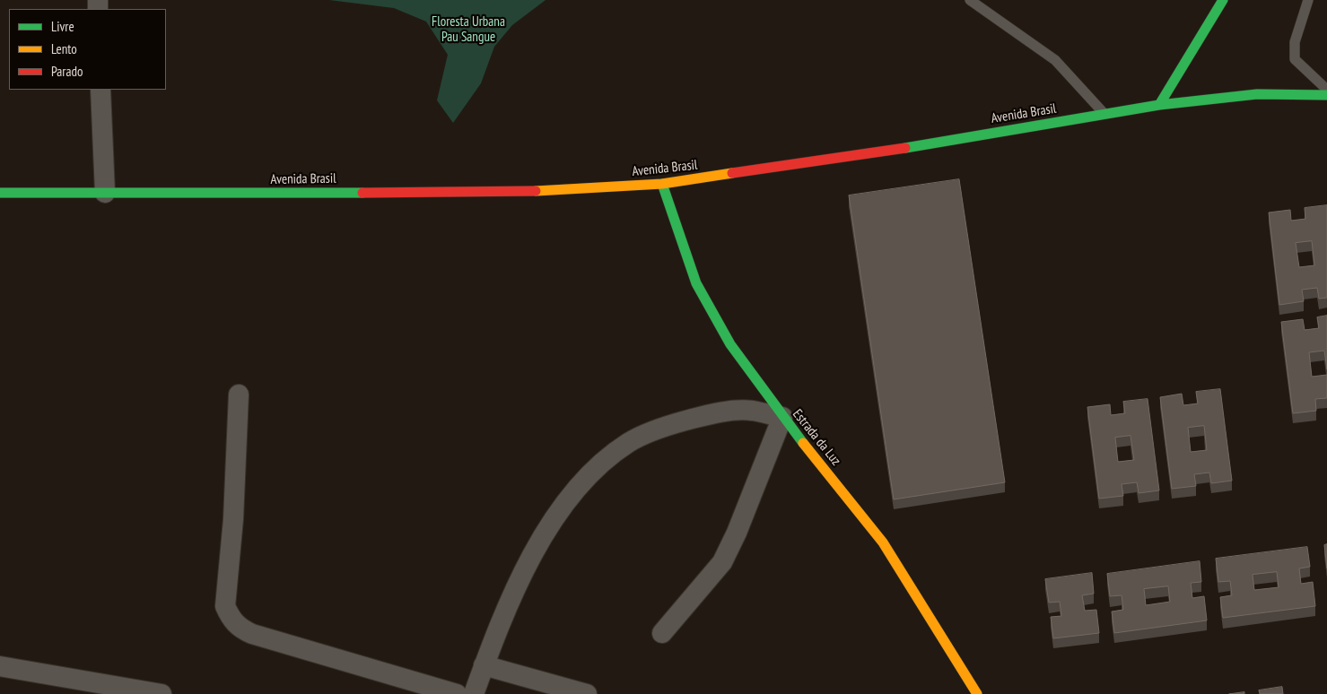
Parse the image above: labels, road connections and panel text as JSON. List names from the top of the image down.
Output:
{
  "streets": {
    "main road": ["Avenida Brasil", "Estrada da Luz"]
  },
  "crossings": [
    ["Avenida Brasil", "Estrada da Luz"]
  ],
  "parks": ["Floresta Urbana Pau Sangue"],
  "legend": ["Livre", "Lento", "Parado"]
}
